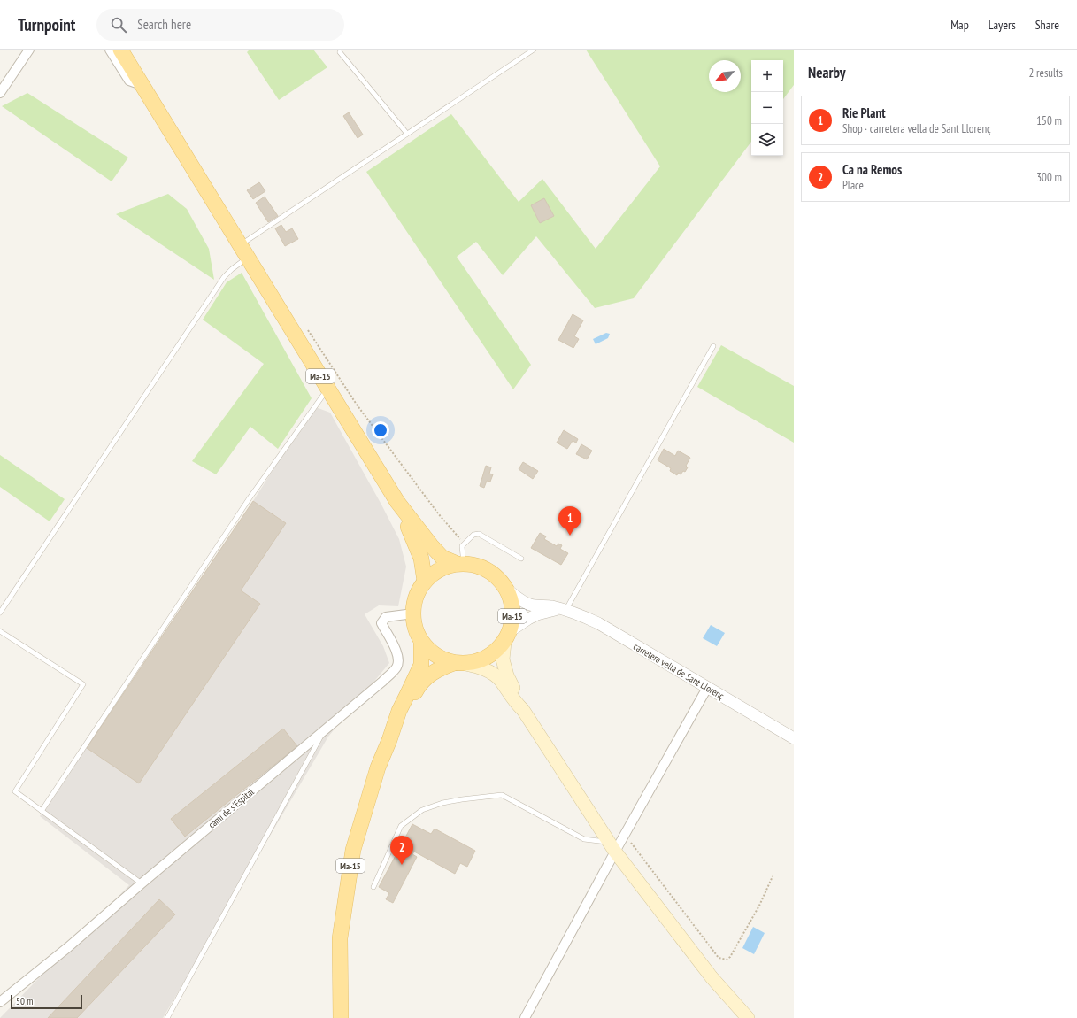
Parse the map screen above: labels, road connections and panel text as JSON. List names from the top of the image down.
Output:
{
  "streets": {
    "main road": ["Ma-15"],
    "street": ["carretera vella de Sant Llorenç", "camí de s'Espital"]
  },
  "crossings": [
    ["Ma-15", "carretera vella de Sant Llorenç"],
    ["Ma-15", "camí de s'Espital"],
    ["carretera vella de Sant Llorenç", "camí de s'Espital"]
  ],
  "scale_bar": "50 m",
  "north": "bottom left",
  "page": {
    "header": "Turnpoint",
    "search": "Search here",
    "nav": ["Map", "Layers", "Share"],
    "heading": ["Nearby", "2 results"],
    "map_buttons": ["+", "−"],
    "list": [
      {
        "mark": "1",
        "name": "Rie Plant",
        "note": "Shop · carretera vella de Sant Llorenç",
        "value": "150 m"
      },
      {
        "mark": "2",
        "name": "Ca na Remos",
        "note": "Place",
        "value": "300 m"
      }
    ],
    "pins": ["1", "2"],
    "scale": "50 m"
  }
}
